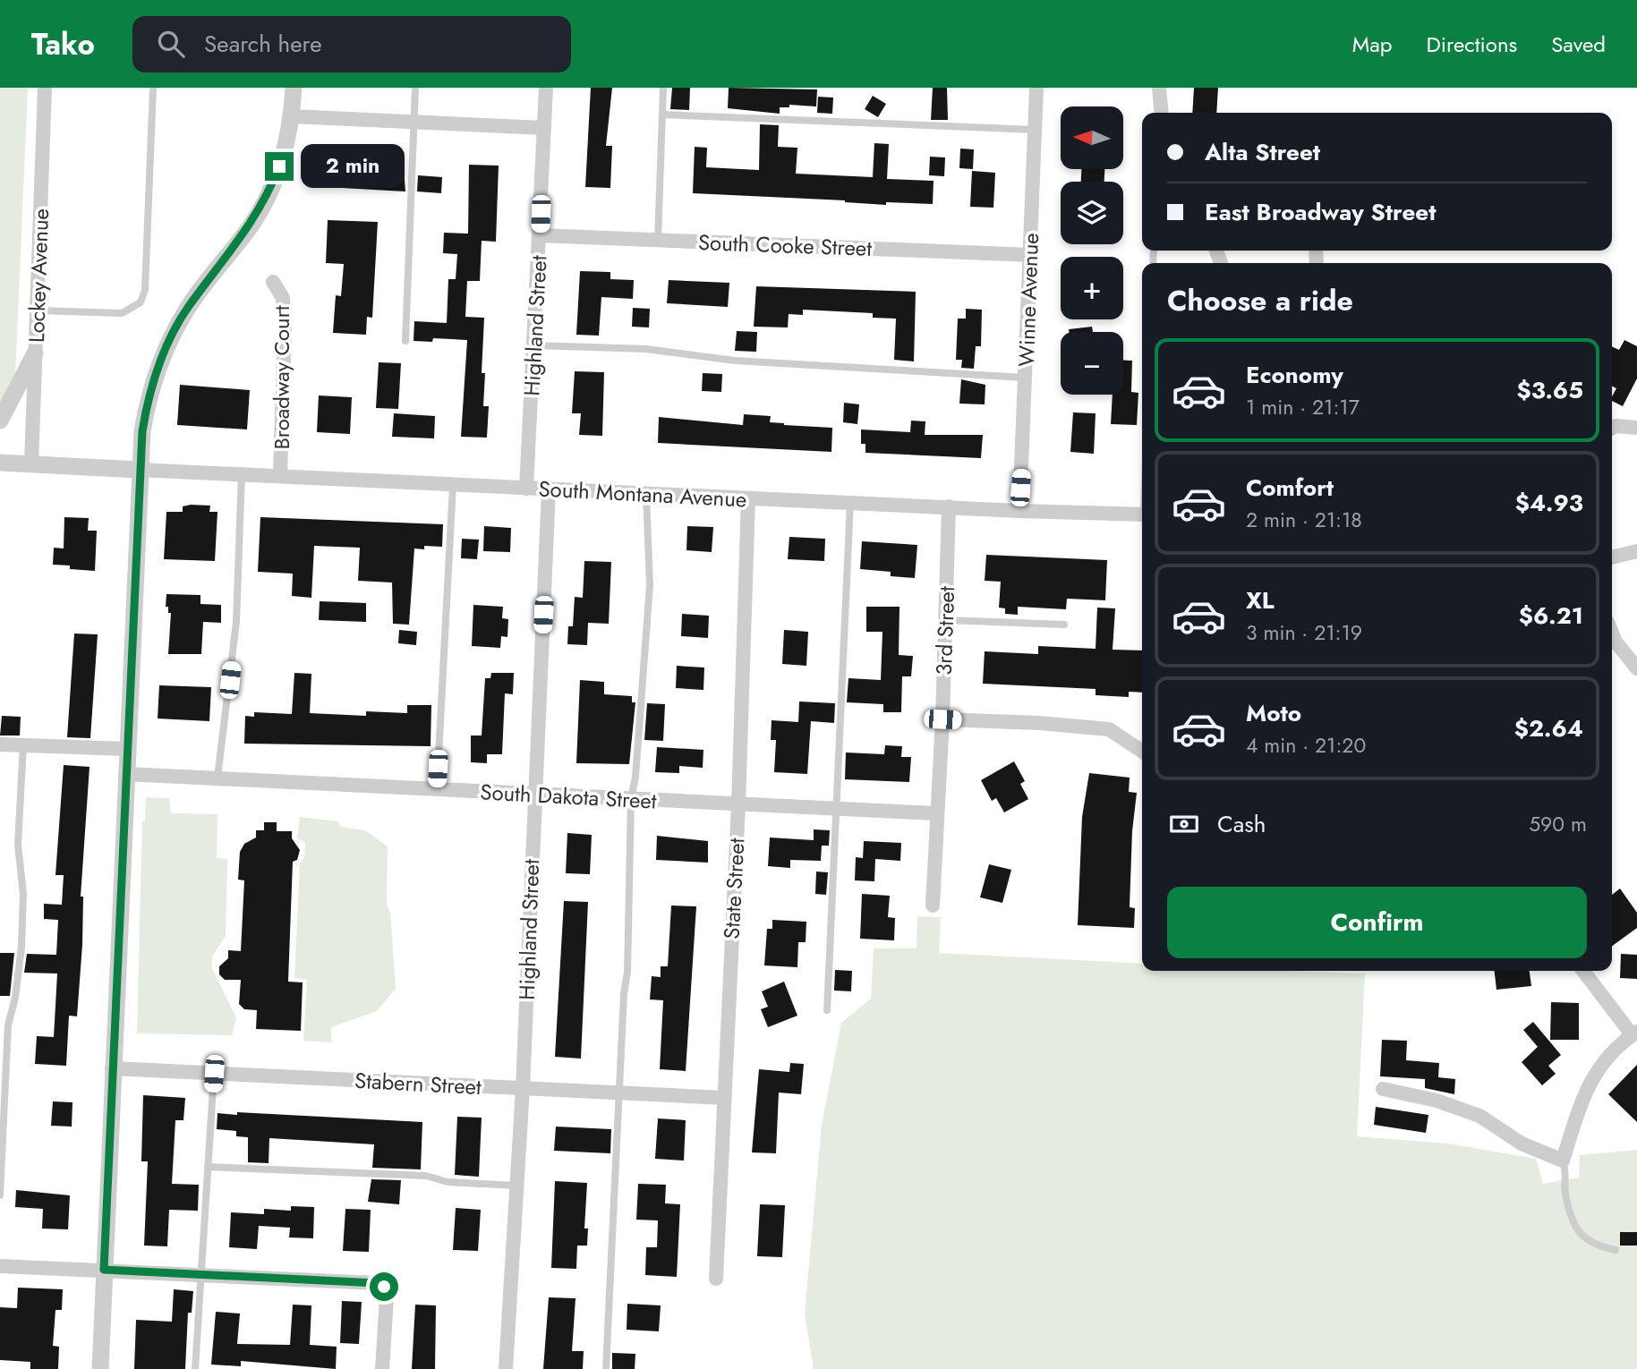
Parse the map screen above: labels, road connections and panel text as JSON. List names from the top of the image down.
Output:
{
  "streets": {
    "street": [
      "South Cooke Street",
      "Lockey Avenue",
      "Winne Avenue",
      "Highland Street",
      "Broadway Court",
      "South Montana Avenue",
      "3rd Street",
      "South Dakota Street",
      "State Street",
      "Stabern Street"
    ]
  },
  "crossings": [
    ["South Cooke Street", "Winne Avenue"],
    ["South Cooke Street", "Highland Street"],
    ["Winne Avenue", "South Montana Avenue"],
    ["Highland Street", "South Montana Avenue"],
    ["Highland Street", "South Dakota Street"],
    ["Highland Street", "Stabern Street"],
    ["Broadway Court", "South Montana Avenue"],
    ["South Montana Avenue", "3rd Street"],
    ["South Montana Avenue", "State Street"],
    ["3rd Street", "South Dakota Street"],
    ["South Dakota Street", "State Street"],
    ["State Street", "Stabern Street"]
  ],
  "north": "left",
  "page": {
    "header": "Tako",
    "search": "Search here",
    "nav": ["Map", "Directions", "Saved"],
    "map_buttons": ["+", "−"],
    "banner": ["Alta Street", "East Broadway Street"],
    "bubble": "2 min",
    "heading": "Choose a ride",
    "list": [
      {
        "name": "Economy",
        "note": "1 min · 21:17",
        "value": "$3.65"
      },
      {
        "name": "Comfort",
        "note": "2 min · 21:18",
        "value": "$4.93"
      },
      {
        "name": "XL",
        "note": "3 min · 21:19",
        "value": "$6.21"
      },
      {
        "name": "Moto",
        "note": "4 min · 21:20",
        "value": "$2.64"
      }
    ],
    "pay": ["Cash", "590 m"],
    "buttons": "Confirm"
  }
}
